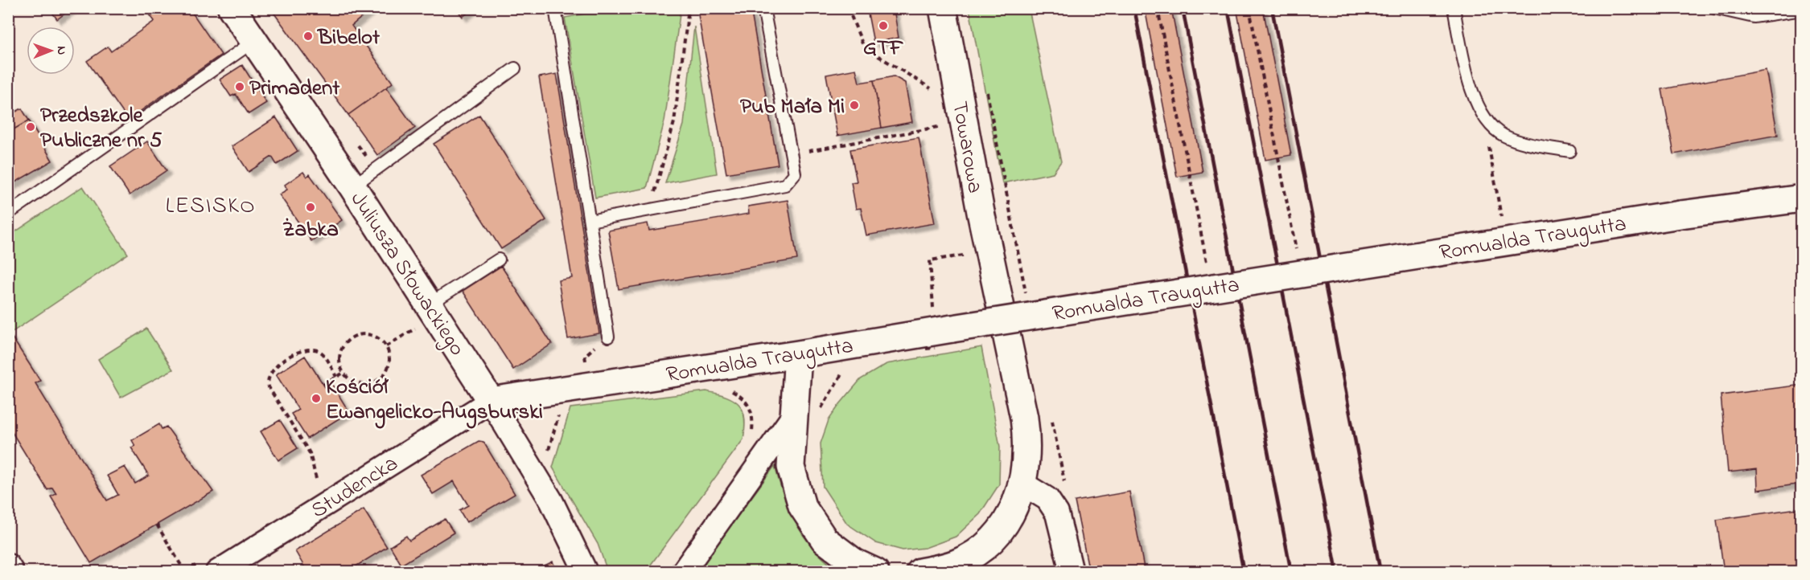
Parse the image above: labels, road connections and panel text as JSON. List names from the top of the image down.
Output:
{
  "streets": {
    "street": [
      "Towarowa",
      "Romualda Traugutta",
      "Juliusza Słowackiego",
      "Studencka"
    ]
  },
  "crossings": [
    ["Romualda Traugutta", "Juliusza Słowackiego"],
    ["Romualda Traugutta", "Studencka"],
    ["Juliusza Słowackiego", "Studencka"]
  ],
  "districts": ["LESISKO"],
  "places": [
    "GTF",
    "Bibelot",
    "Primadent",
    "Pub Mała Mi",
    "Przedszkole Publiczne nr 5",
    "Żabka",
    "Kościół Ewangelicko-Augsburski"
  ],
  "north": "right"
}
